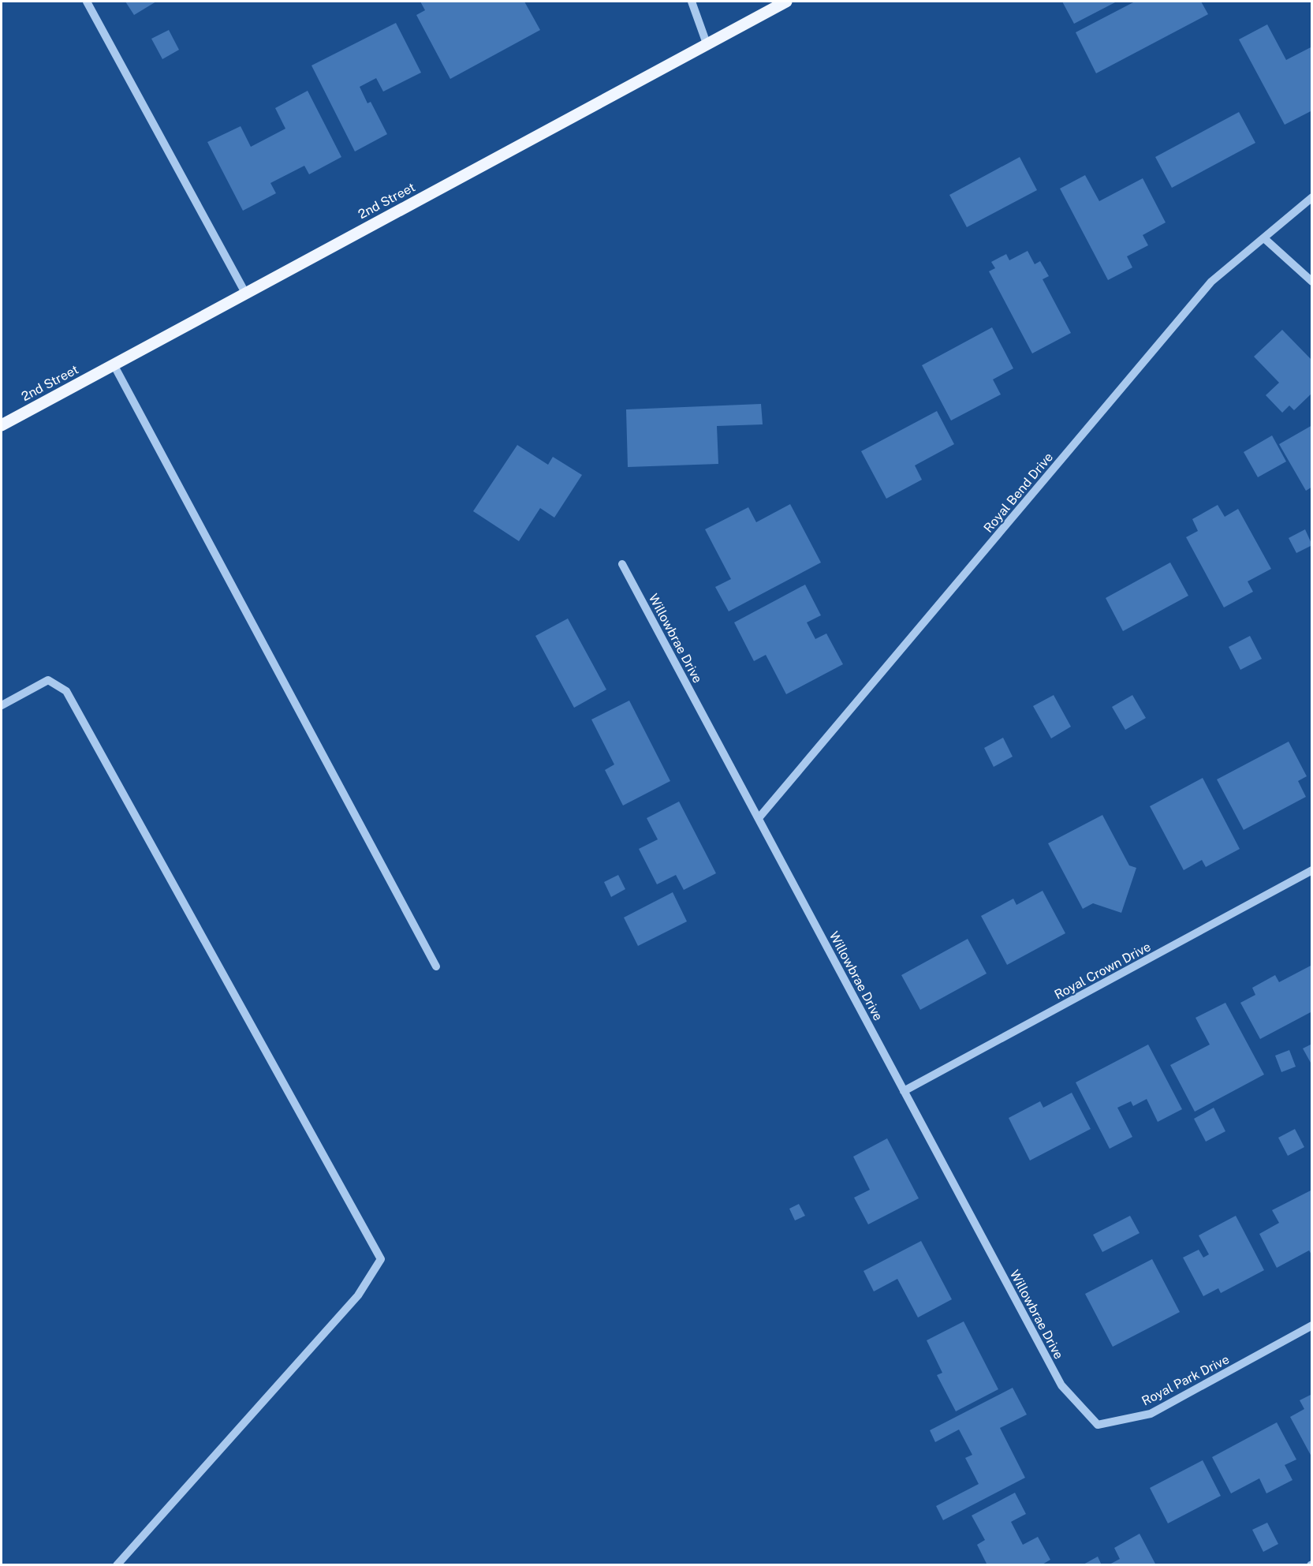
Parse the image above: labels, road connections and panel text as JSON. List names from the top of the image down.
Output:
{
  "streets": {
    "main road": ["2nd Street"],
    "street": [
      "Royal Bend Drive",
      "Willowbrae Drive",
      "Royal Crown Drive",
      "Royal Park Drive"
    ]
  },
  "crossings": [
    ["Royal Bend Drive", "Willowbrae Drive"],
    ["Willowbrae Drive", "Royal Crown Drive"],
    ["Willowbrae Drive", "Royal Park Drive"]
  ]
}
